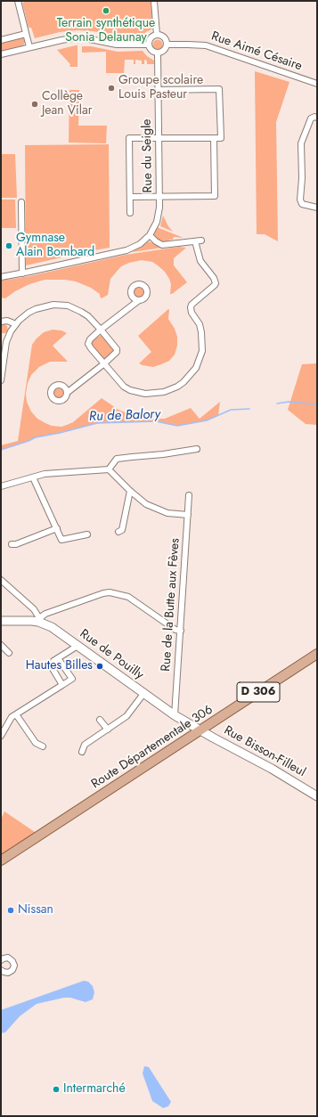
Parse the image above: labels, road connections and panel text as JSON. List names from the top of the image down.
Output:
{
  "streets": {
    "main road": ["D 306", "Route Départementale 306"],
    "street": [
      "Rue Aimé Césaire",
      "Rue du Seigle",
      "Rue de la Butte aux Fèves",
      "Rue de Pouilly",
      "Rue Bisson-Filleul"
    ]
  },
  "crossings": [
    ["Rue Aimé Césaire", "Rue du Seigle"],
    ["Rue de la Butte aux Fèves", "Rue de Pouilly"],
    ["Rue de Pouilly", "Route Départementale 306"],
    ["Rue de Pouilly", "Rue Bisson-Filleul"],
    ["Route Départementale 306", "Rue Bisson-Filleul"]
  ],
  "water": ["Ru de Balory"],
  "places": [
    "Terrain synthétique Sonia Delaunay",
    "Groupe scolaire Louis Pasteur",
    "Collège Jean Vilar",
    "Gymnase Alain Bombard",
    "Hautes Billes",
    "Nissan",
    "Intermarché"
  ]
}
